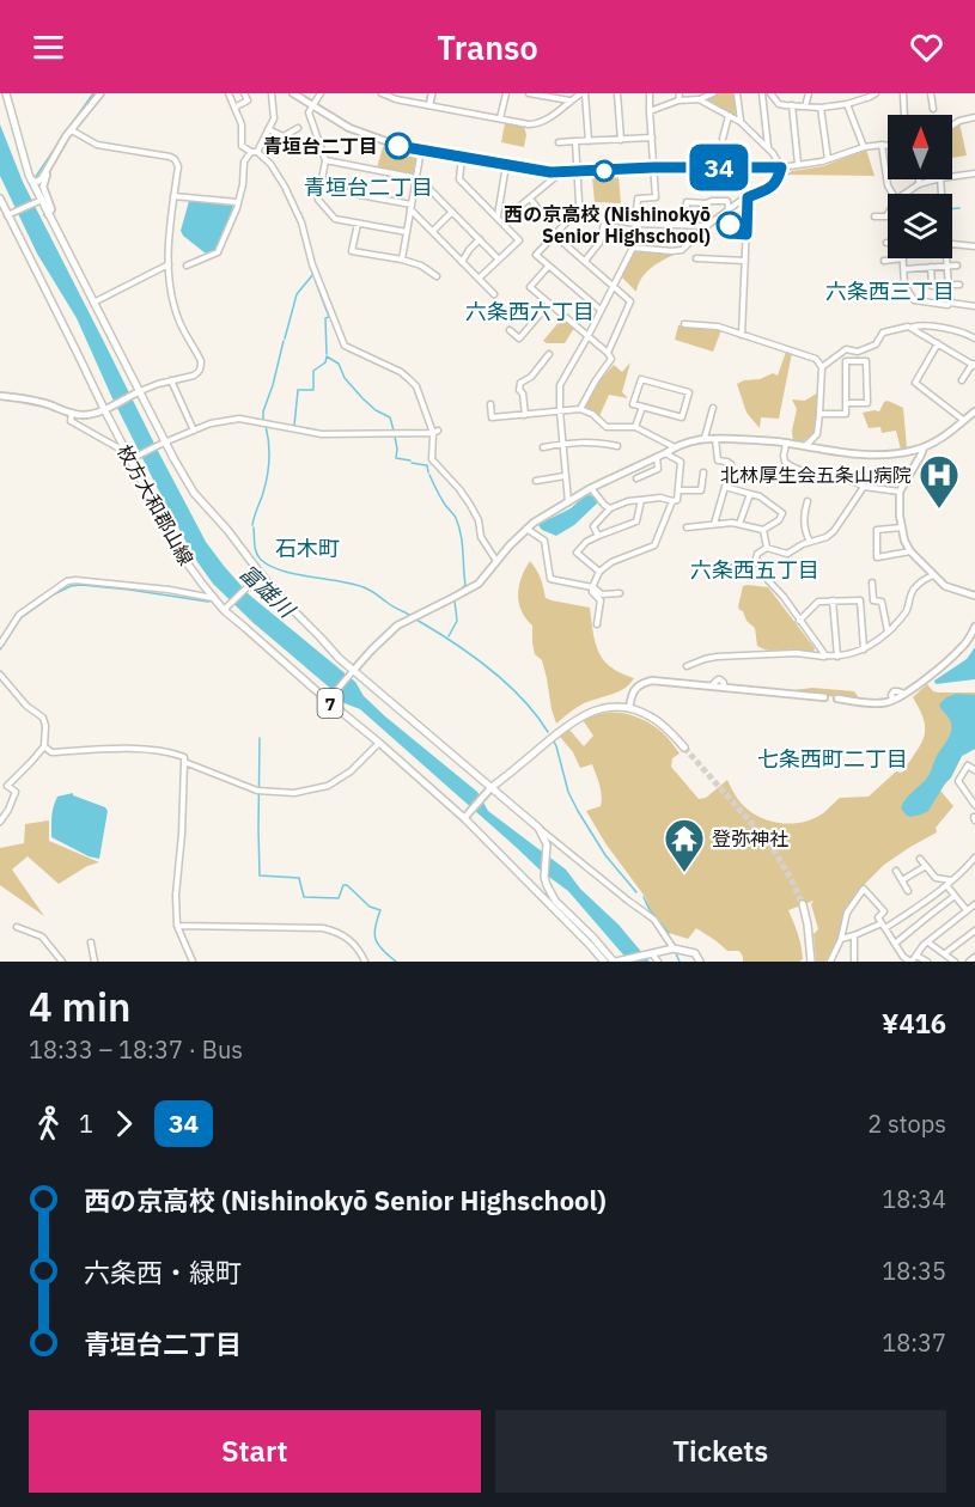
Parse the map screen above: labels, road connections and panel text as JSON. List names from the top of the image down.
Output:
{
  "streets": {
    "main road": ["枚方大和郡山線", "7"]
  },
  "districts": [
    "青垣台二丁目",
    "六条西三丁目",
    "六条西六丁目",
    "石木町",
    "六条西五丁目",
    "七条西町二丁目"
  ],
  "water": ["富雄川"],
  "places": {
    "other": ["青垣台二丁目", "西の京高校 (Nishinokyō Senior Highschool)"],
    "hospital": ["北林厚生会五条山病院"],
    "temple": ["登弥神社"]
  },
  "lines": ["bus line 34"],
  "north": "top",
  "page": {
    "header": "Transo",
    "on_map": "34",
    "heading": ["4 min", "18:33 – 18:37 · Bus", "¥416"],
    "legs": ["1", "34", "2 stops"],
    "list": [
      {
        "name": "西の京高校 (Nishinokyō Senior Highschool)",
        "value": "18:34"
      },
      {
        "name": "六条西・緑町",
        "value": "18:35"
      },
      {
        "name": "青垣台二丁目",
        "value": "18:37"
      }
    ],
    "buttons": ["Start", "Tickets"]
  }
}
